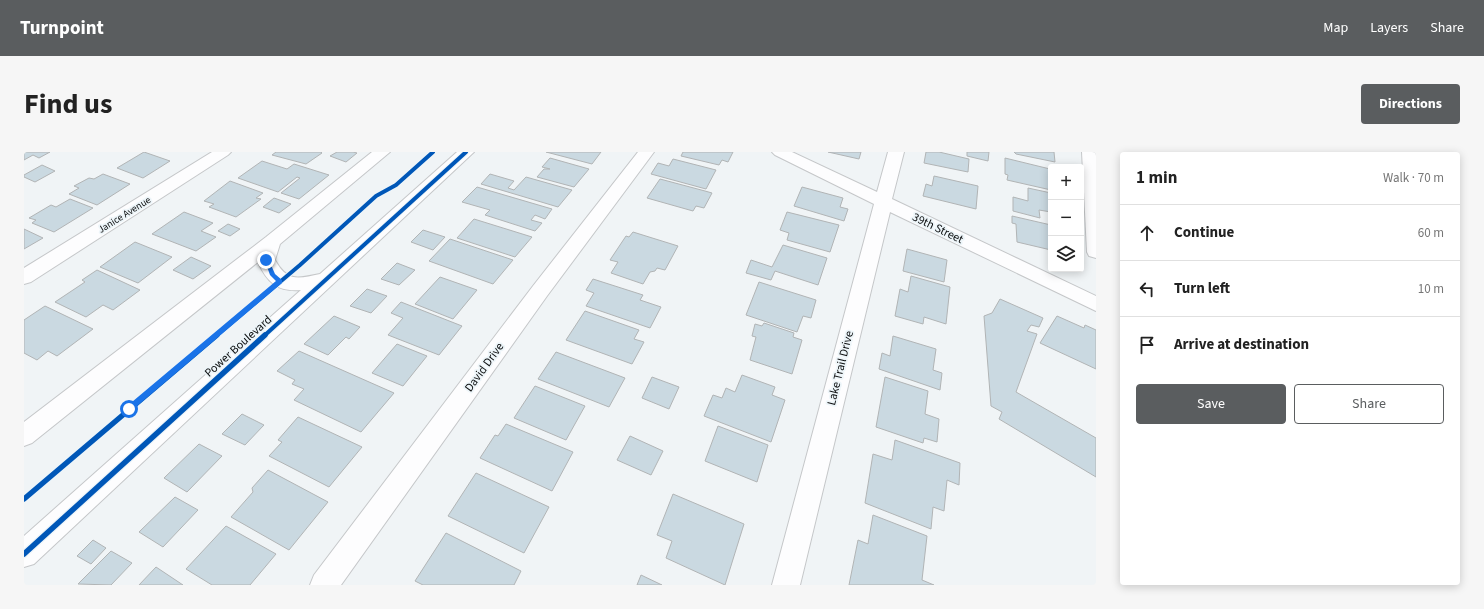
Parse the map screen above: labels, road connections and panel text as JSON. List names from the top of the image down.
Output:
{
  "streets": {
    "street": [
      "Janice Avenue",
      "39th Street",
      "Power Boulevard",
      "David Drive",
      "Lake Trail Drive"
    ]
  },
  "crossings": [
    ["39th Street", "Lake Trail Drive"]
  ],
  "page": {
    "header": "Turnpoint",
    "nav": ["Map", "Layers", "Share"],
    "title": "Find us",
    "buttons": [
      "Directions",
      ["Save", "Share"]
    ],
    "heading": ["1 min", "Walk · 70 m"],
    "map_buttons": ["+", "−"],
    "list": [
      ["Continue", "60 m"],
      ["Turn left", "10 m"],
      "Arrive at destination"
    ]
  }
}
